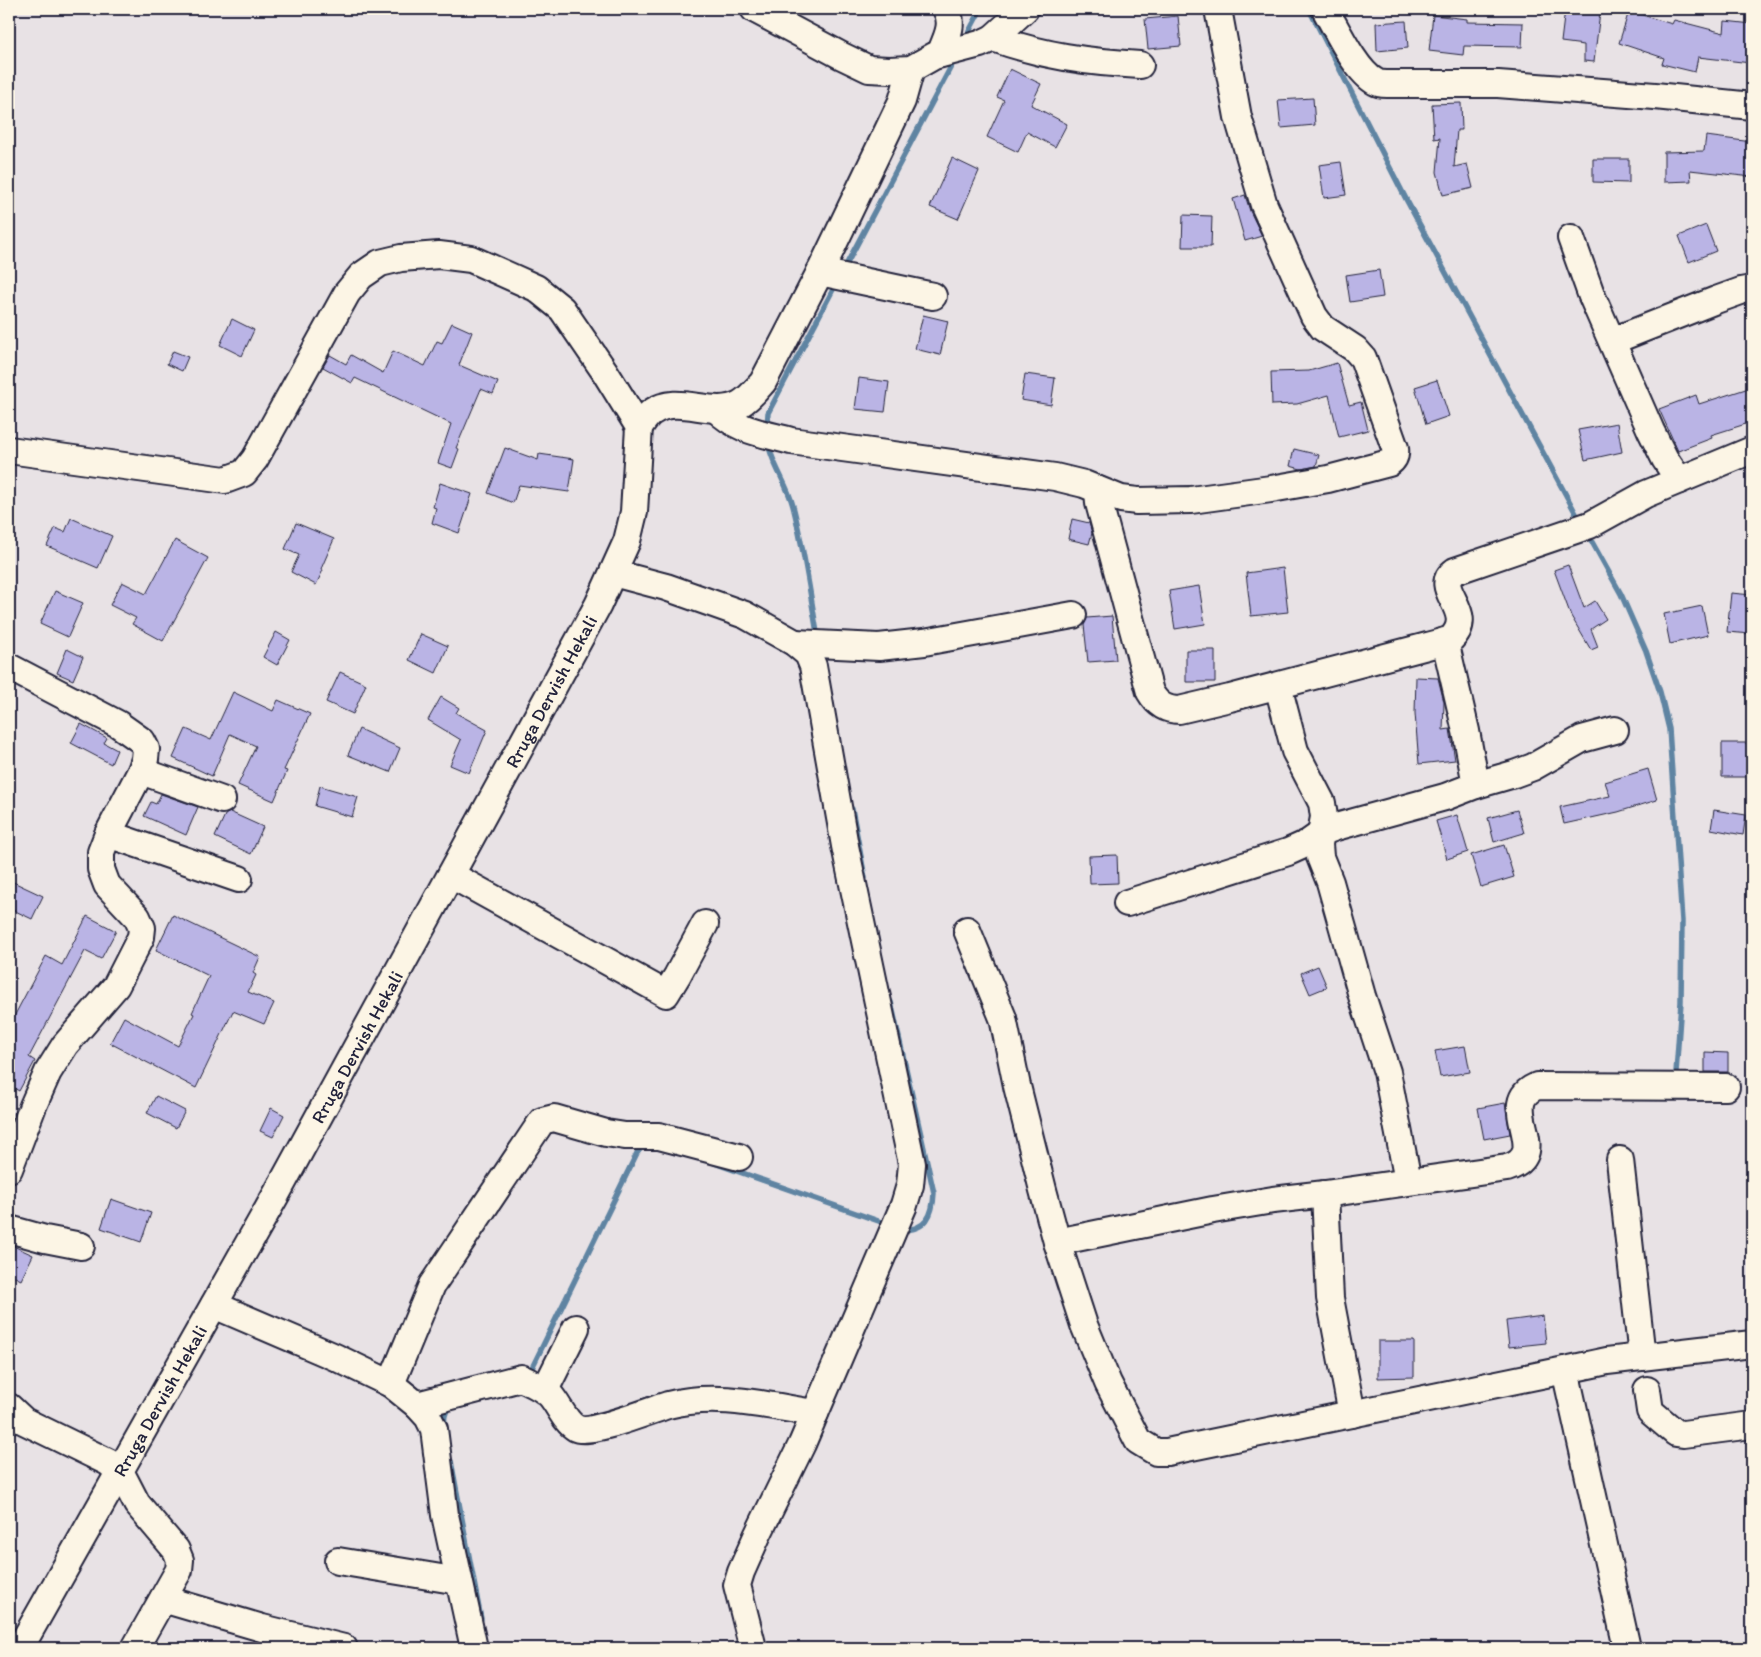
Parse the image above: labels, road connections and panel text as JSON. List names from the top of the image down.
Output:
{
  "streets": {
    "street": ["Rruga Dervish Hekali"]
  }
}
